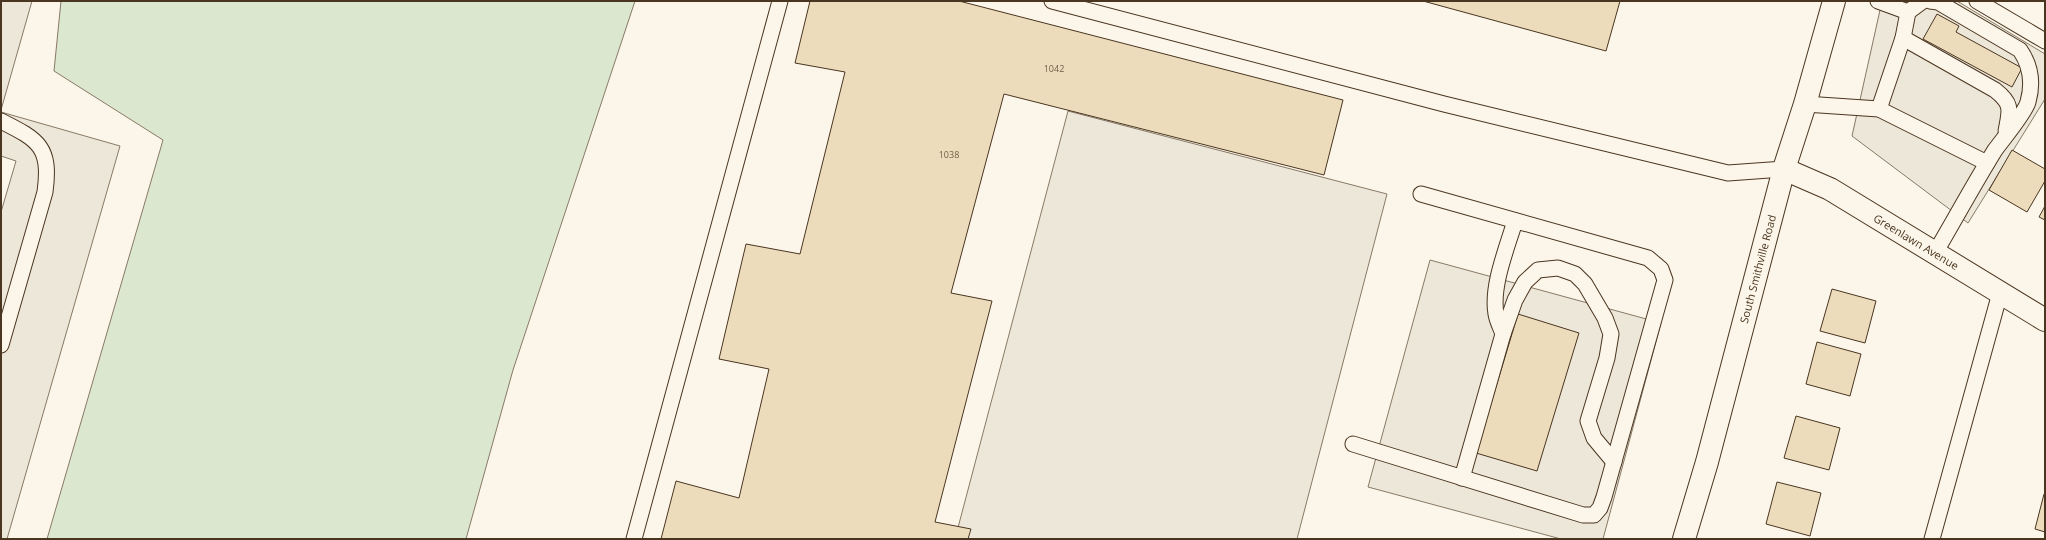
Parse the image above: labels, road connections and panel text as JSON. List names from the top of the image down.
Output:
{
  "streets": {
    "main road": ["Greenlawn Avenue", "South Smithville Road"]
  },
  "crossings": [
    ["Greenlawn Avenue", "South Smithville Road"]
  ],
  "house_numbers": ["1042", "1038"]
}
